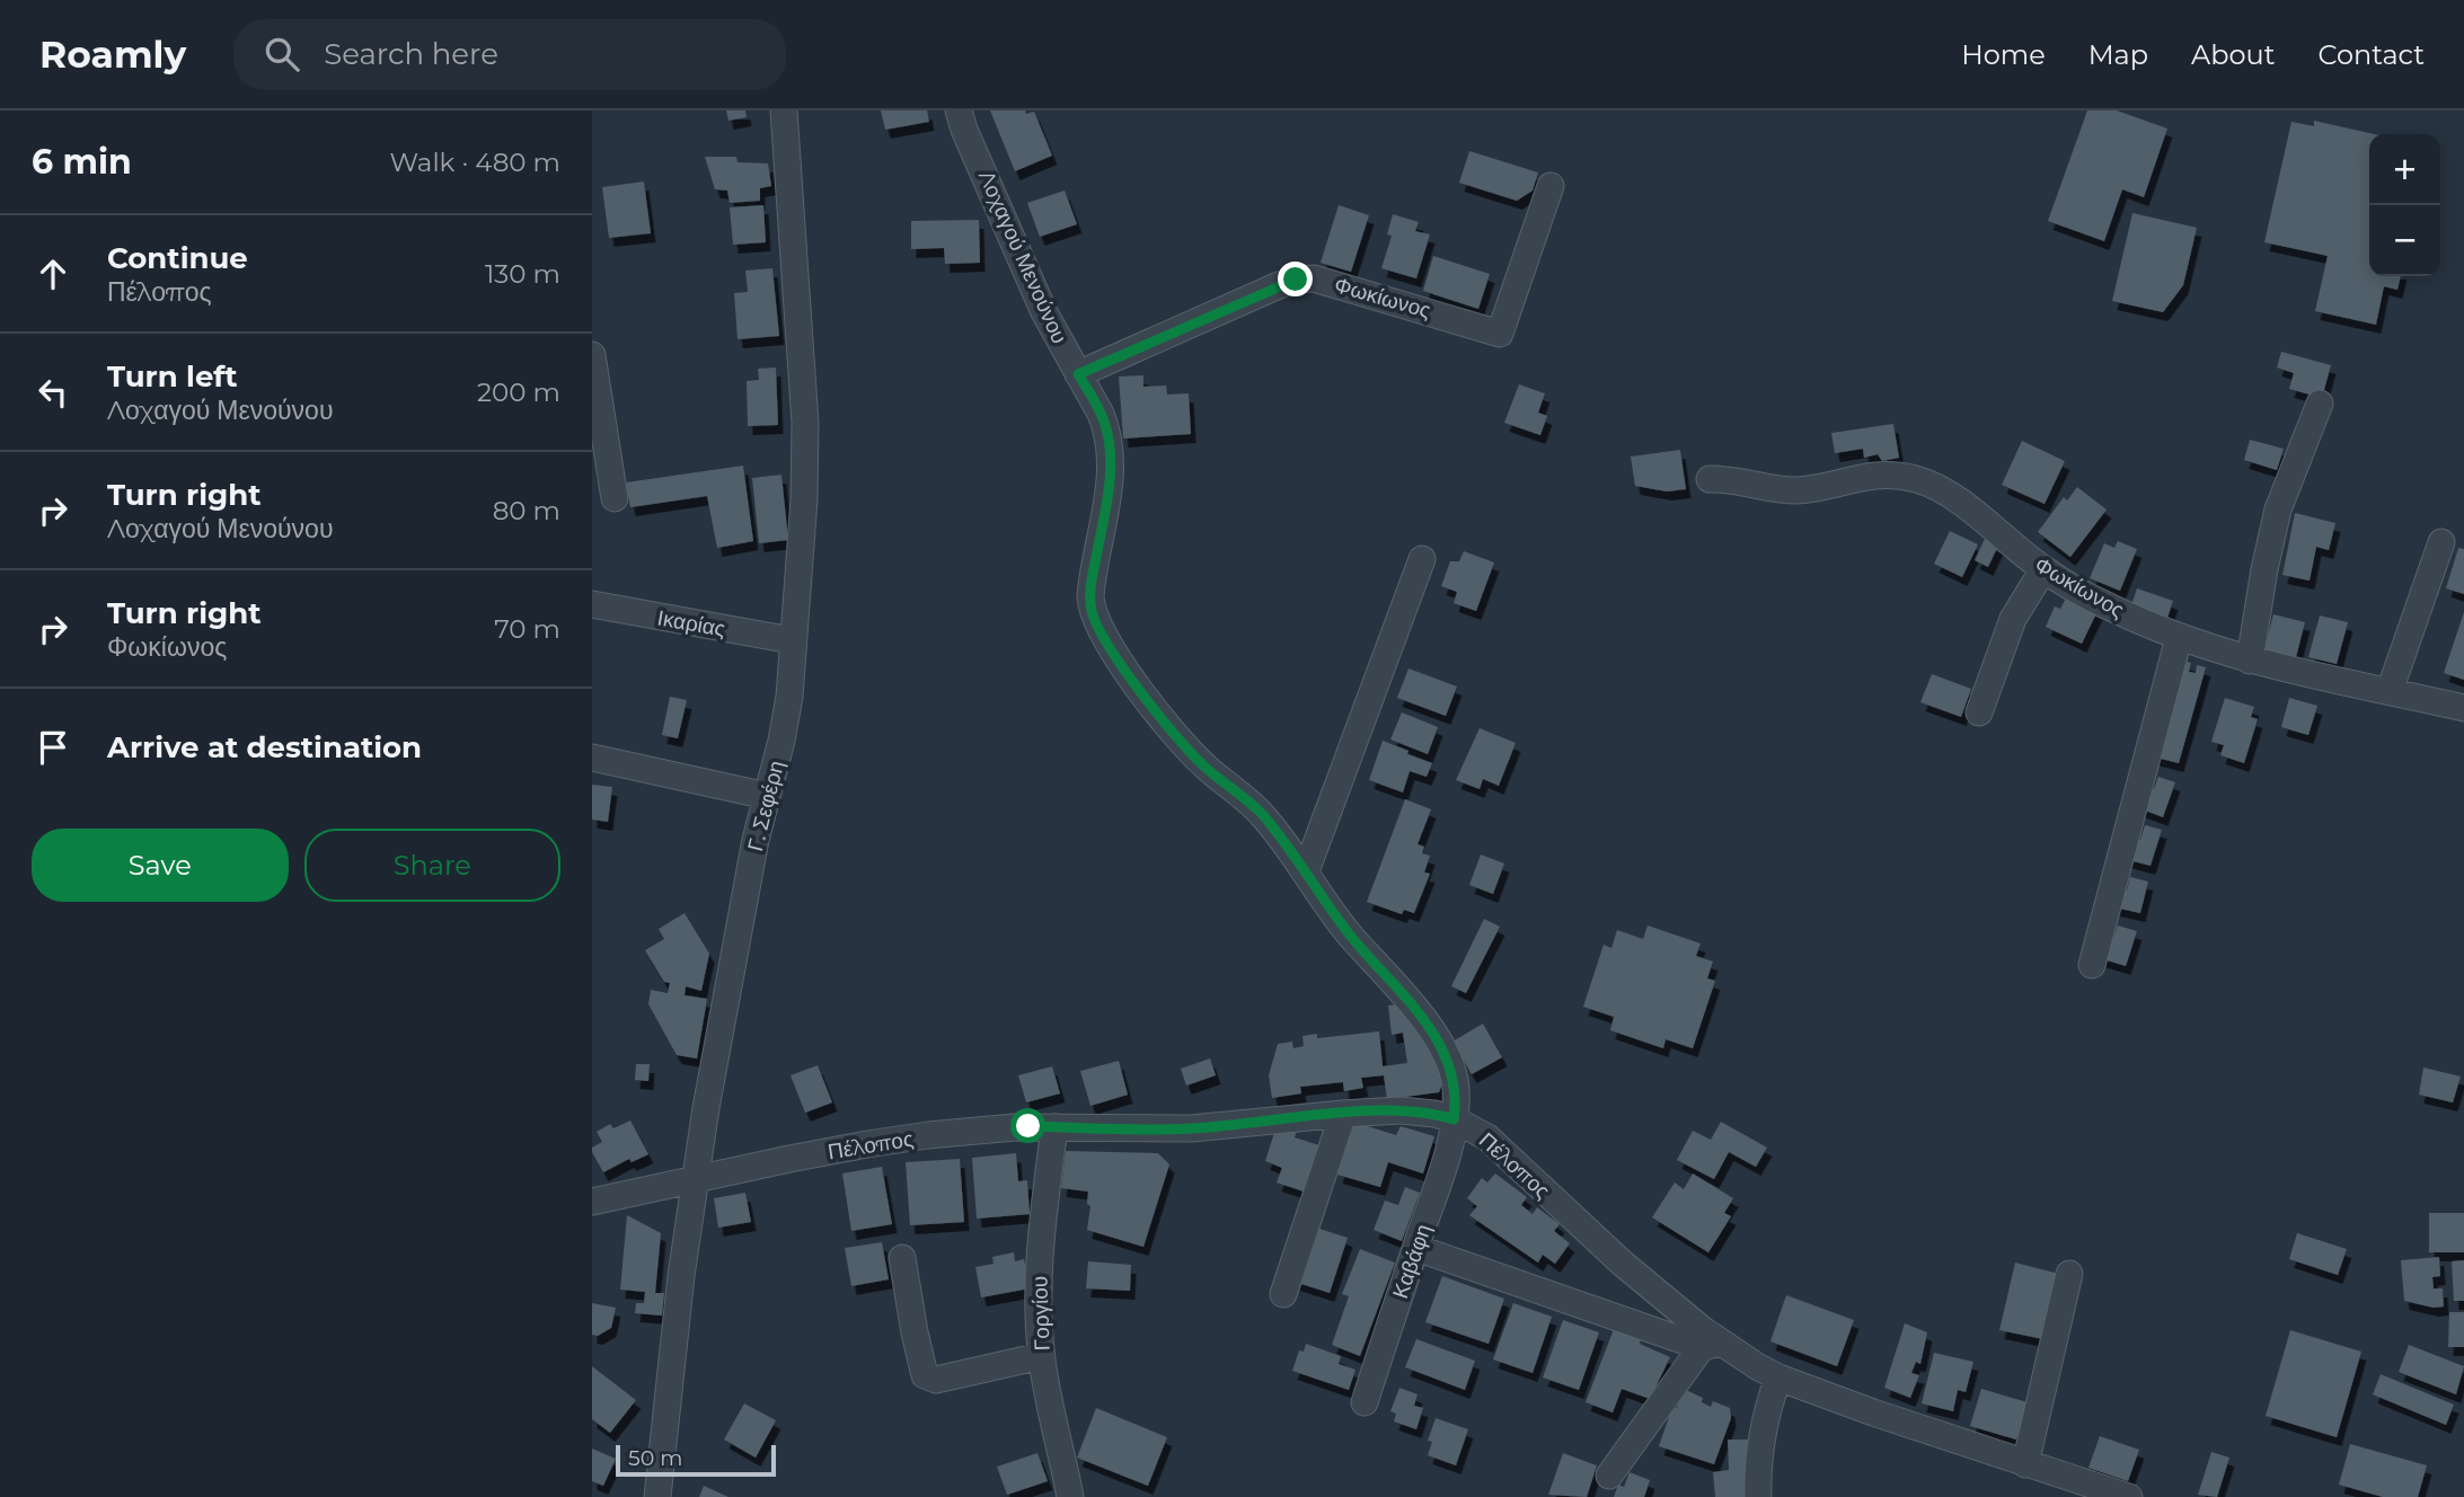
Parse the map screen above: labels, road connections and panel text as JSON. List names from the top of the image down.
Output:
{
  "streets": {
    "street": [
      "Λοχαγού Μενούνου",
      "Φωκίωνος",
      "Ικαρίας",
      "Γ. Σεφέρη",
      "Πέλοπος",
      "Καβάφη",
      "Γοργίου"
    ]
  },
  "crossings": [
    ["Λοχαγού Μενούνου", "Φωκίωνος"],
    ["Λοχαγού Μενούνου", "Πέλοπος"],
    ["Λοχαγού Μενούνου", "Καβάφη"],
    ["Ικαρίας", "Γ. Σεφέρη"],
    ["Γ. Σεφέρη", "Πέλοπος"],
    ["Πέλοπος", "Καβάφη"],
    ["Πέλοπος", "Γοργίου"]
  ],
  "scale_bar": "50 m",
  "page": {
    "header": "Roamly",
    "search": "Search here",
    "nav": [
      "Home",
      "Map",
      "About",
      "Contact"
    ],
    "heading": ["6 min", "Walk · 480 m"],
    "map_buttons": ["+", "−"],
    "list": [
      ["Continue", "Πέλοπος", "130 m"],
      ["Turn left", "Λοχαγού Μενούνου", "200 m"],
      ["Turn right", "Λοχαγού Μενούνου", "80 m"],
      ["Turn right", "Φωκίωνος", "70 m"],
      "Arrive at destination"
    ],
    "buttons": ["Save", "Share"],
    "scale": "50 m"
  }
}
